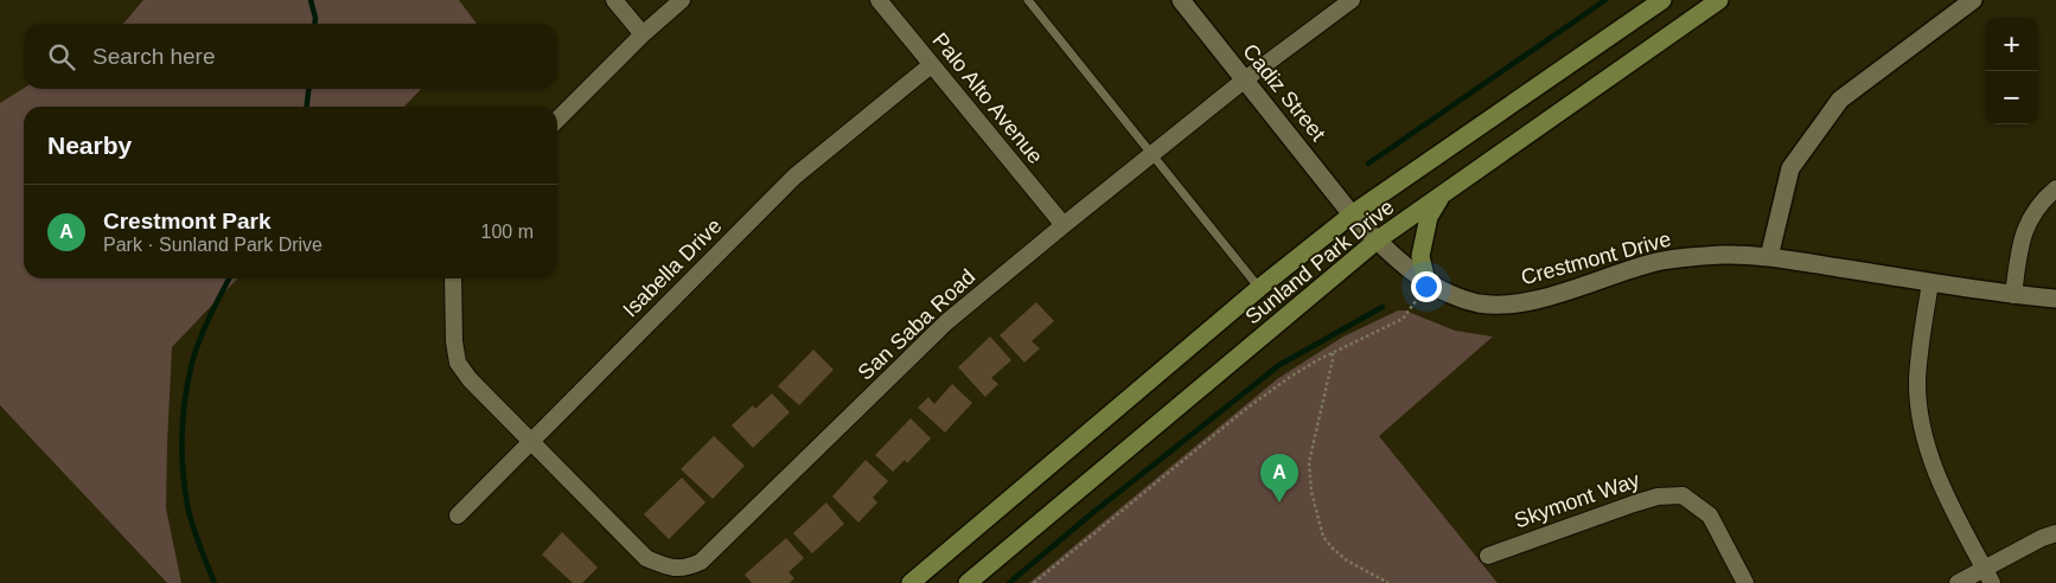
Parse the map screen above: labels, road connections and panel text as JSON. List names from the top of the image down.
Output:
{
  "streets": {
    "main road": ["Sunland Park Drive"],
    "street": [
      "Cadiz Street",
      "Palo Alto Avenue",
      "Crestmont Drive",
      "Isabella Drive",
      "San Saba Road",
      "Skymont Way"
    ]
  },
  "crossings": [
    ["Cadiz Street", "Crestmont Drive"],
    ["Cadiz Street", "Sunland Park Drive"],
    ["Cadiz Street", "San Saba Road"],
    ["Palo Alto Avenue", "Isabella Drive"],
    ["Palo Alto Avenue", "San Saba Road"],
    ["Crestmont Drive", "Sunland Park Drive"],
    ["Isabella Drive", "San Saba Road"]
  ],
  "page": {
    "map_buttons": ["+", "−"],
    "search": "Search here",
    "heading": "Nearby",
    "list": [
      {
        "mark": "A",
        "name": "Crestmont Park",
        "note": "Park · Sunland Park Drive",
        "value": "100 m"
      }
    ],
    "pins": "A"
  }
}
